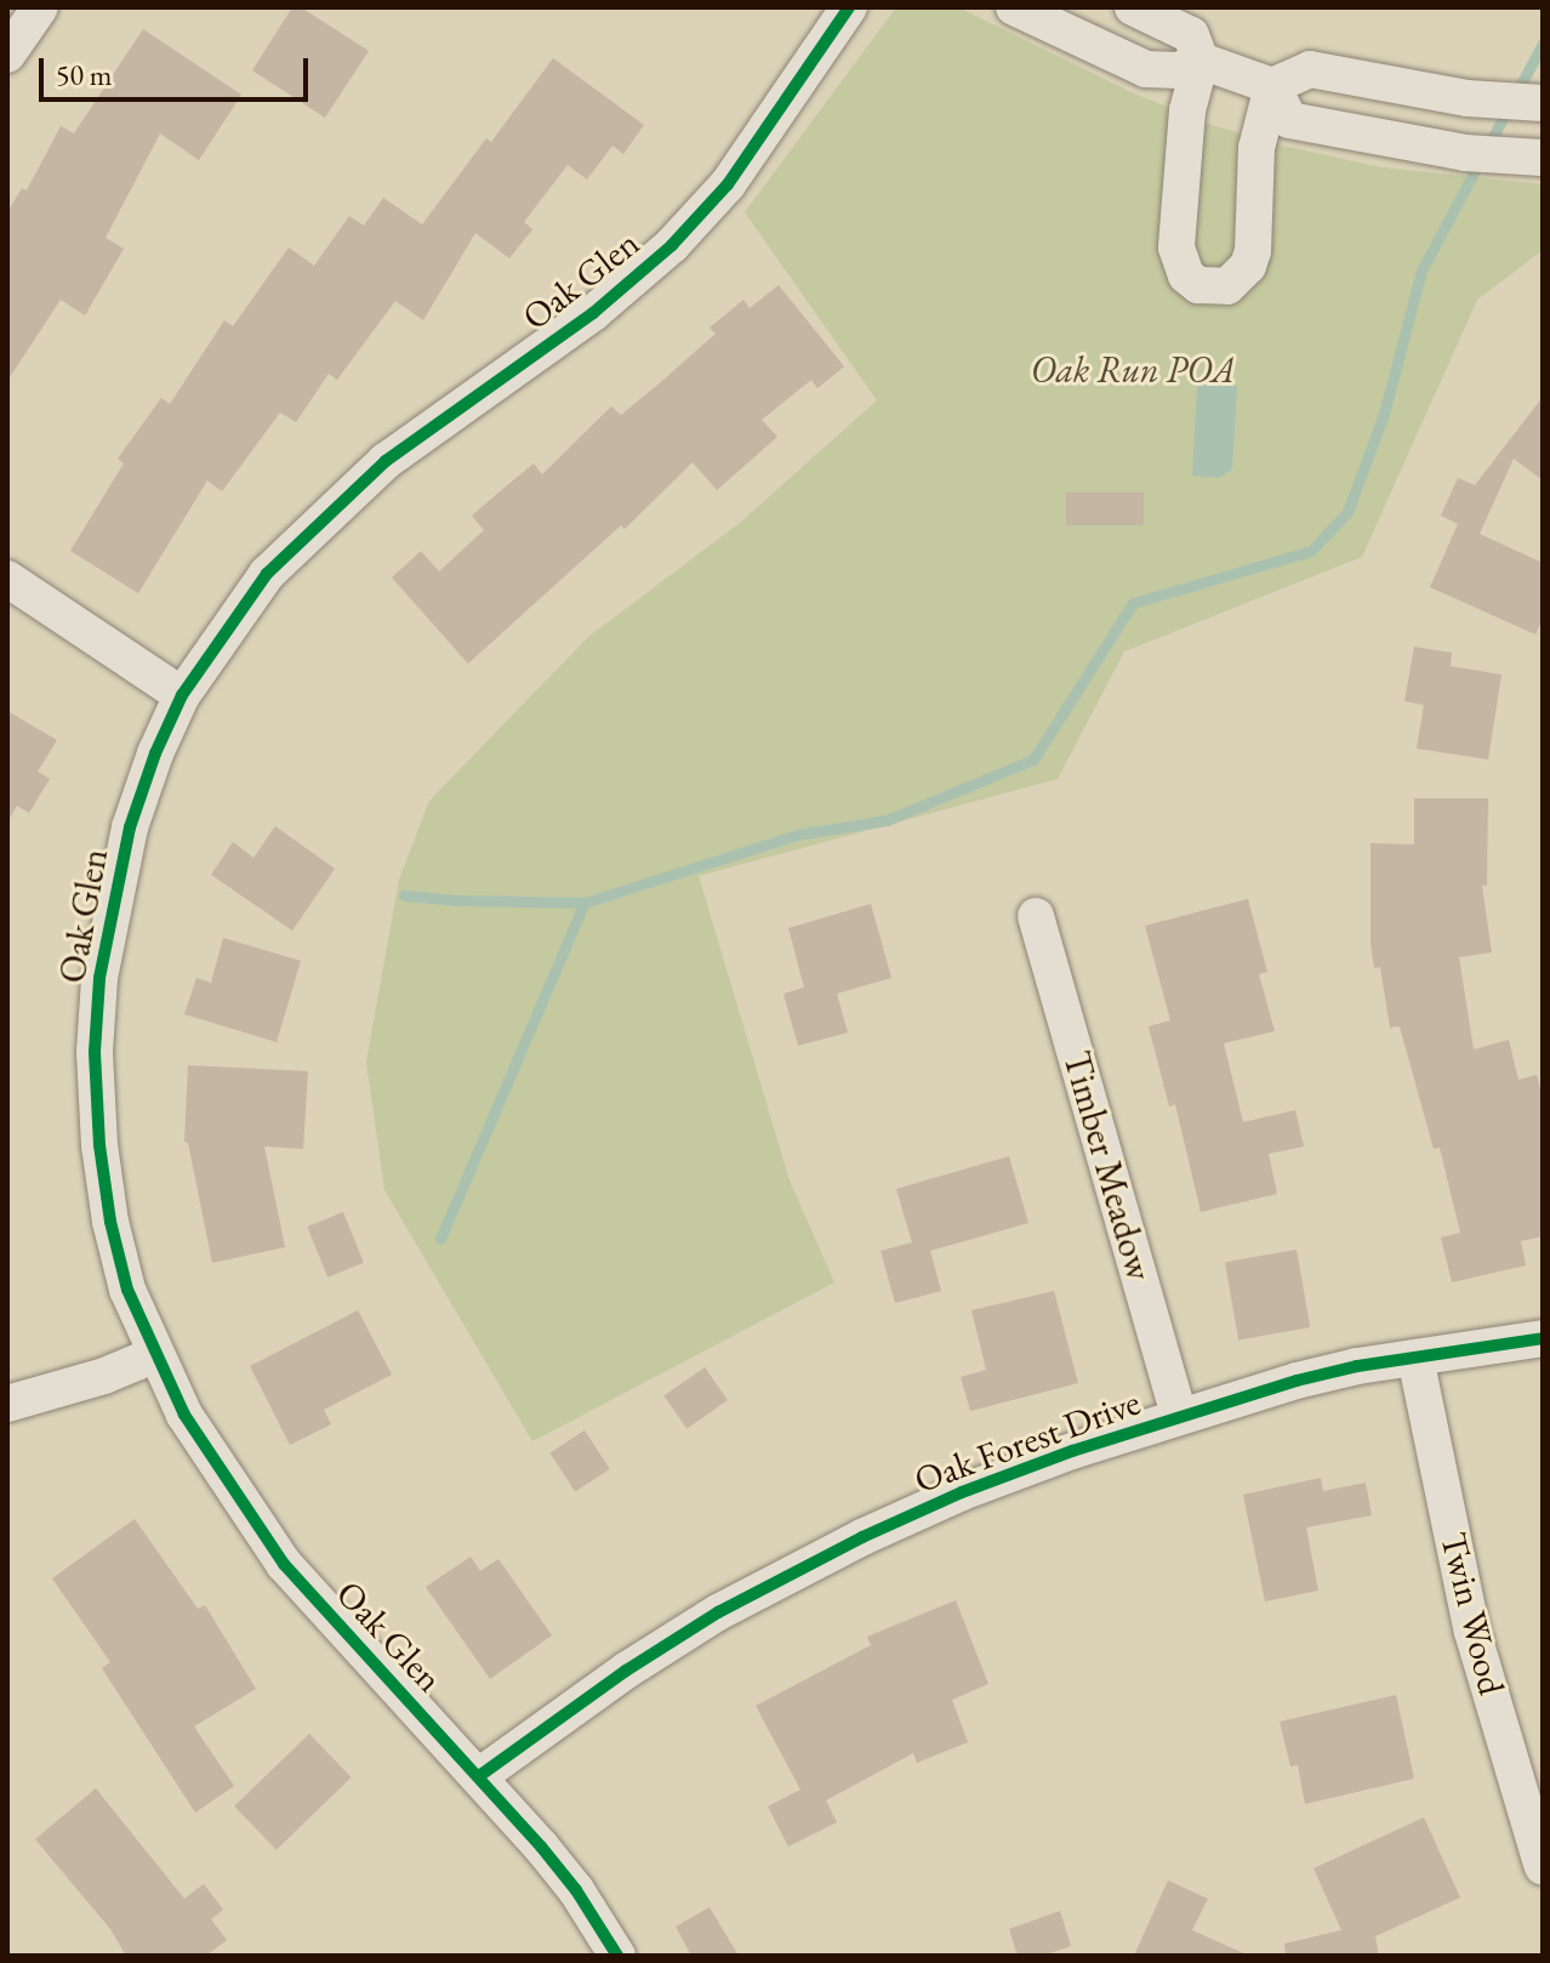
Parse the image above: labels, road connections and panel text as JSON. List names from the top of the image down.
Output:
{
  "streets": {
    "street": [
      "Oak Glen",
      "Timber Meadow",
      "Oak Forest Drive",
      "Twin Wood"
    ]
  },
  "crossings": [
    ["Oak Glen", "Oak Forest Drive"],
    ["Timber Meadow", "Oak Forest Drive"],
    ["Oak Forest Drive", "Twin Wood"]
  ],
  "parks": ["Oak Run POA"],
  "scale_bar": "50 m"
}
